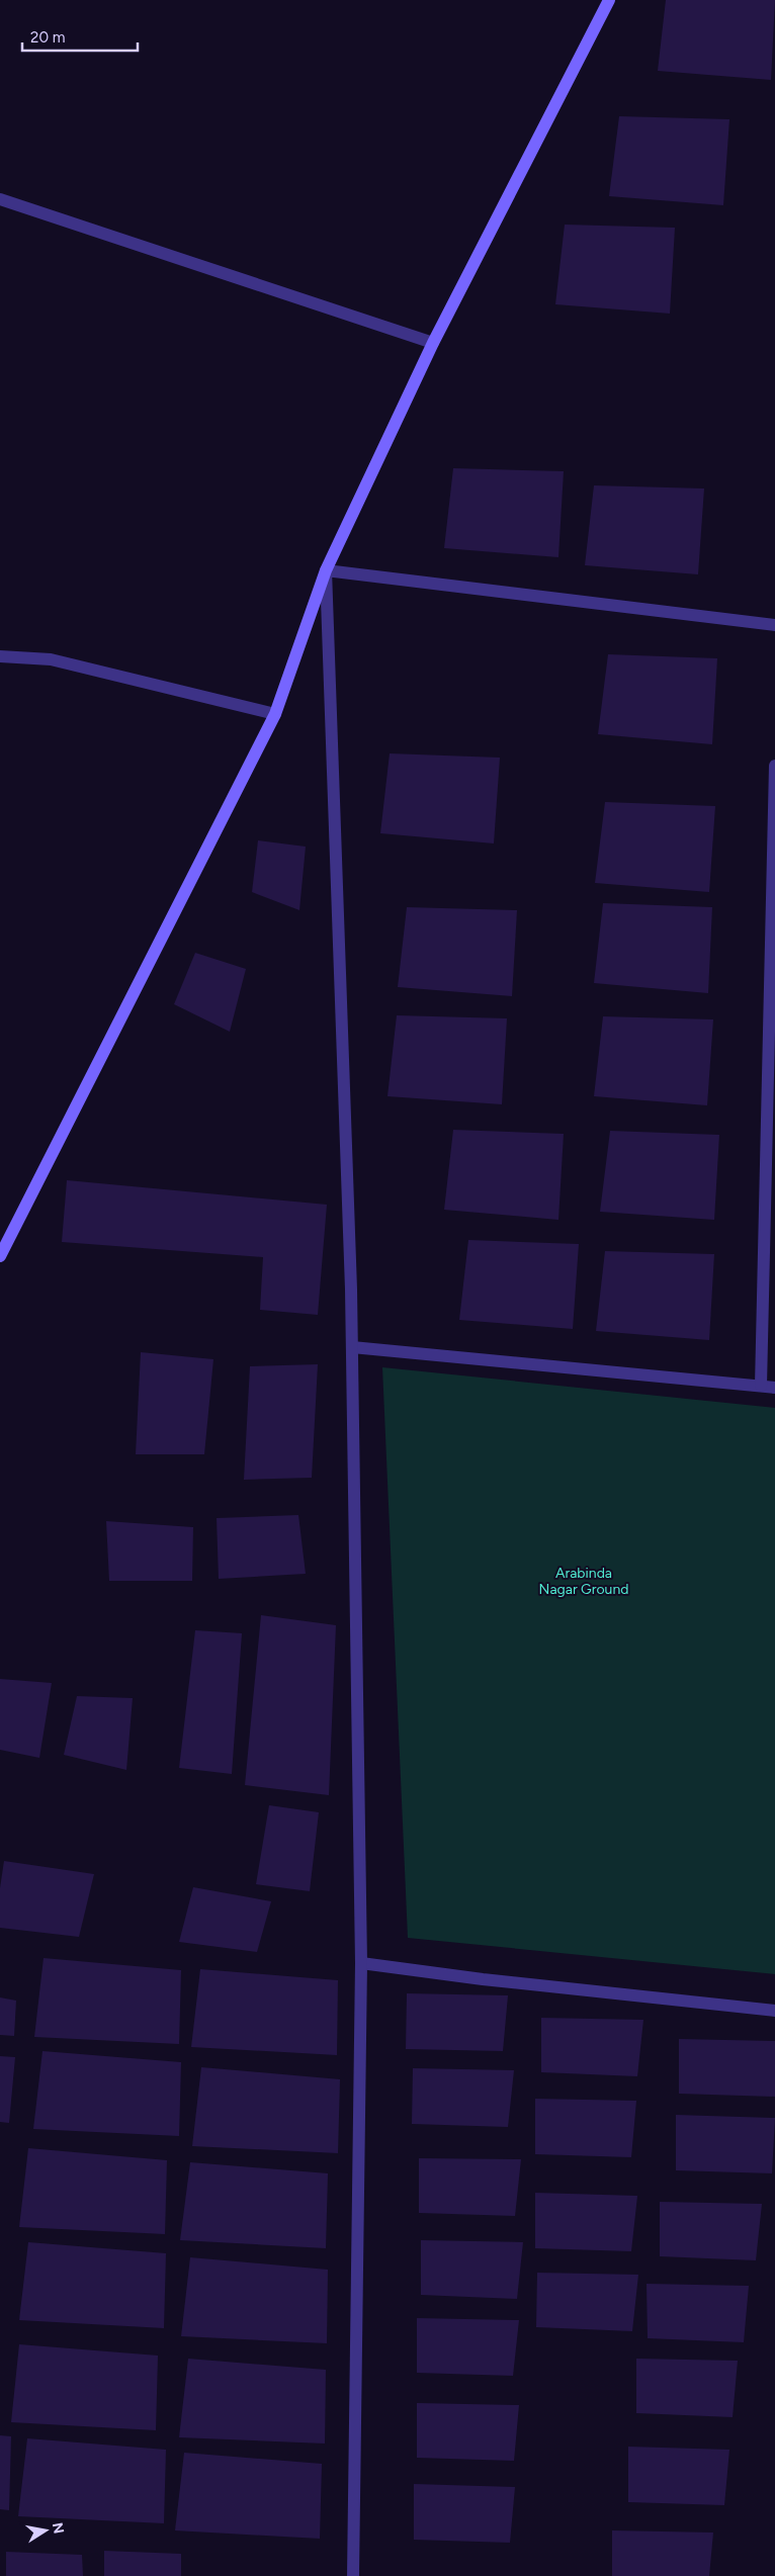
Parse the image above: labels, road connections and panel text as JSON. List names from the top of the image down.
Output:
{
  "parks": ["Arabinda Nagar Ground"],
  "scale_bar": "20 m",
  "north": "right"
}
